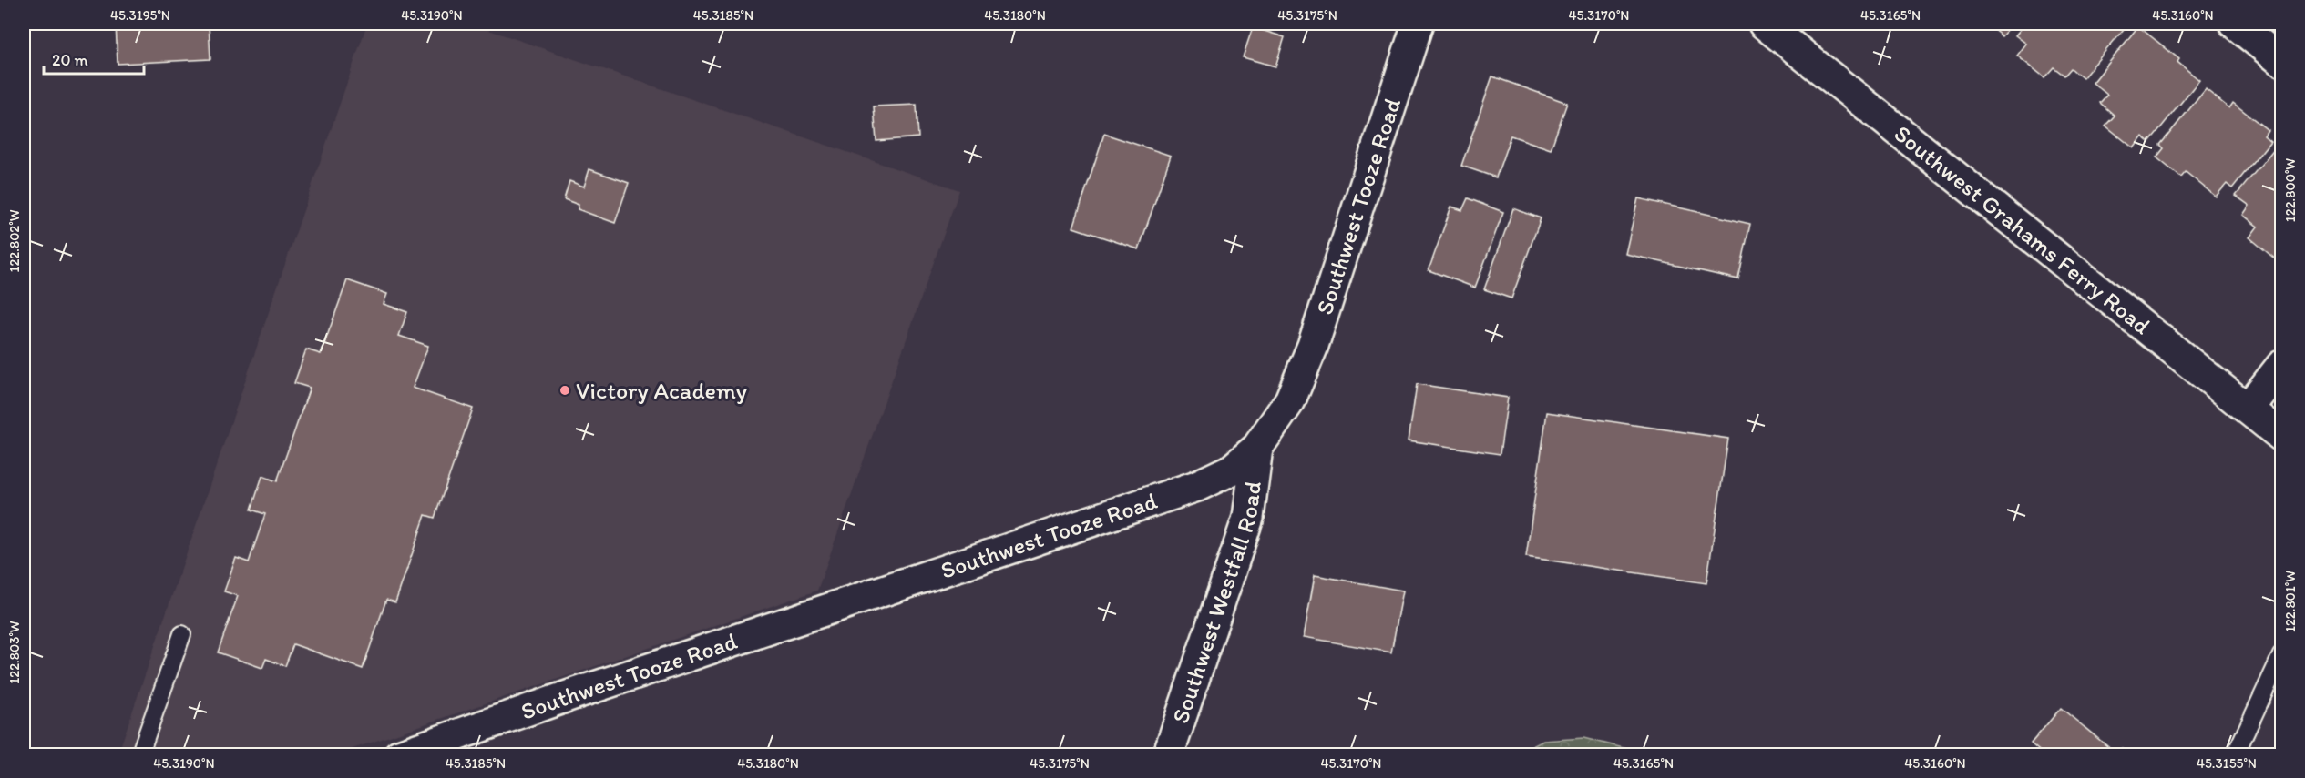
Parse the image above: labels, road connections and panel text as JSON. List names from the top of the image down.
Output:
{
  "streets": {
    "main road": ["Southwest Tooze Road", "Southwest Grahams Ferry Road", "Southwest Westfall Road"]
  },
  "crossings": [
    ["Southwest Tooze Road", "Southwest Westfall Road"]
  ],
  "places": ["Victory Academy"],
  "scale_bar": "20 m",
  "coordinates": [
    "45.3195°N",
    "45.3190°N",
    "45.3185°N",
    "45.3180°N",
    "45.3175°N",
    "45.3170°N",
    "45.3165°N",
    "45.3160°N",
    "122.800°W",
    "122.802°W",
    "122.801°W",
    "122.803°W",
    "45.3155°N"
  ]
}
